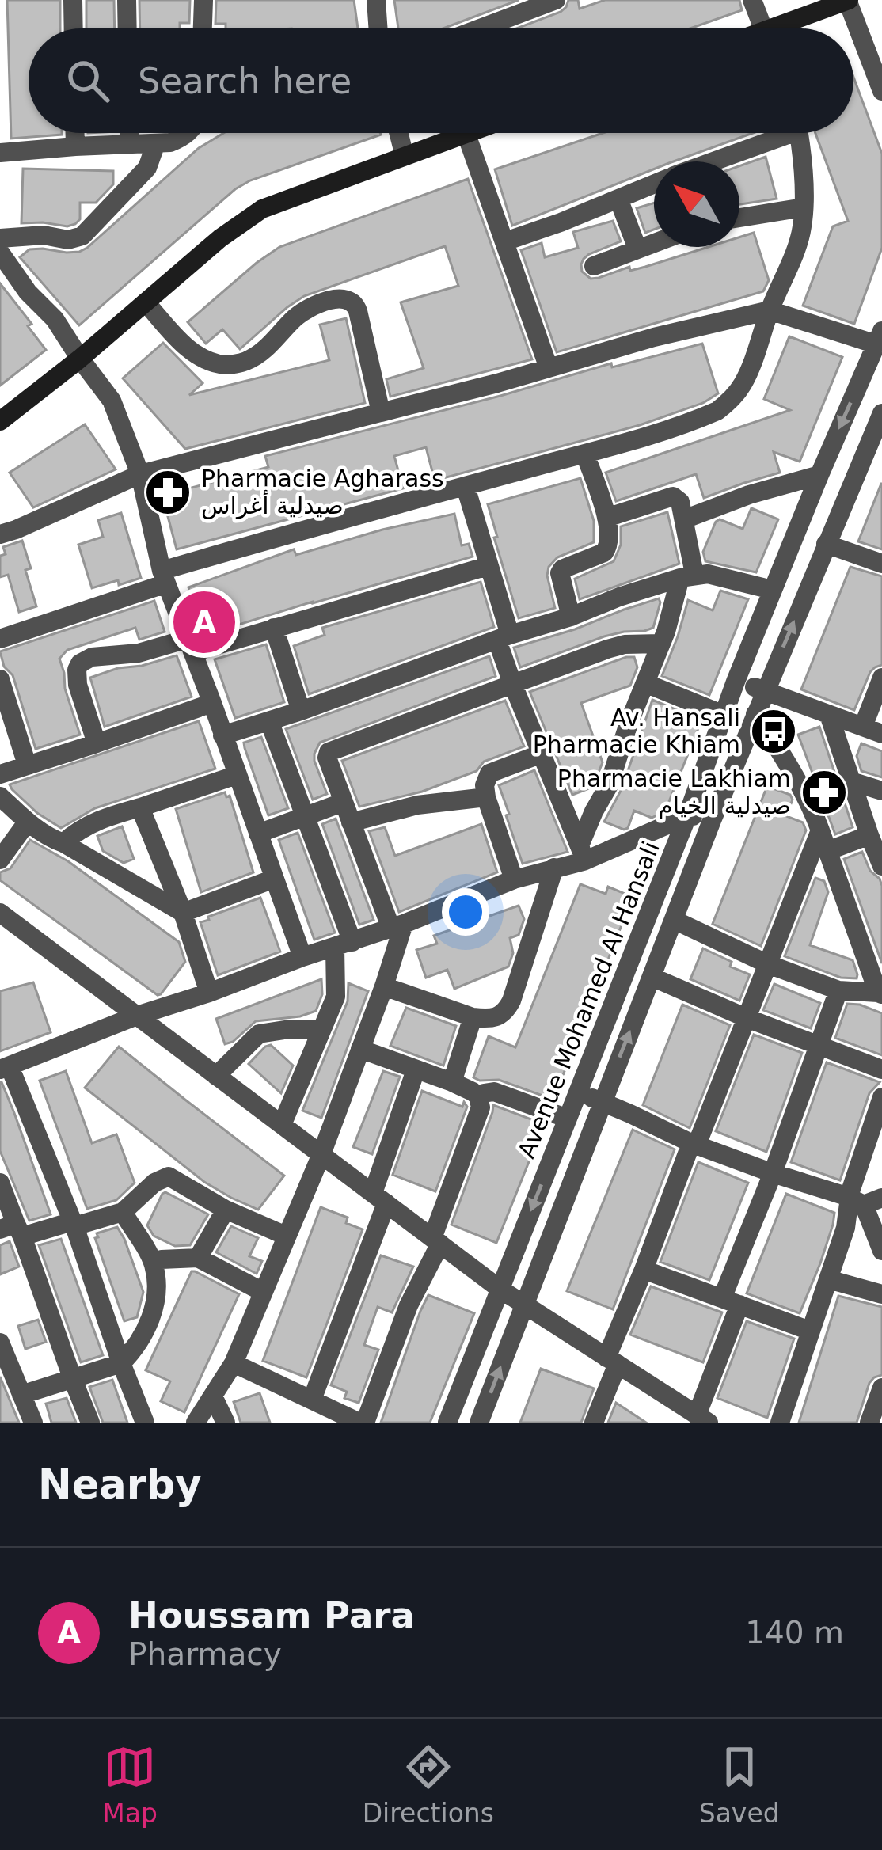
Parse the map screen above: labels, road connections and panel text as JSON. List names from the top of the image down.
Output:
{
  "streets": {
    "street": ["Avenue Mohamed Al Hansali"]
  },
  "places": {
    "pharmacy": ["Pharmacie Agharass صيدلية أغراس", "Pharmacie Lakhiam صيدلية الخيام"],
    "bus stop": ["Av. Hansali Pharmacie Khiam"]
  },
  "north": "top left",
  "page": {
    "search": "Search here",
    "pins": "A",
    "heading": "Nearby",
    "list": [
      {
        "mark": "A",
        "name": "Houssam Para",
        "note": "Pharmacy",
        "value": "140 m"
      }
    ],
    "nav": ["Map", "Directions", "Saved"]
  }
}
